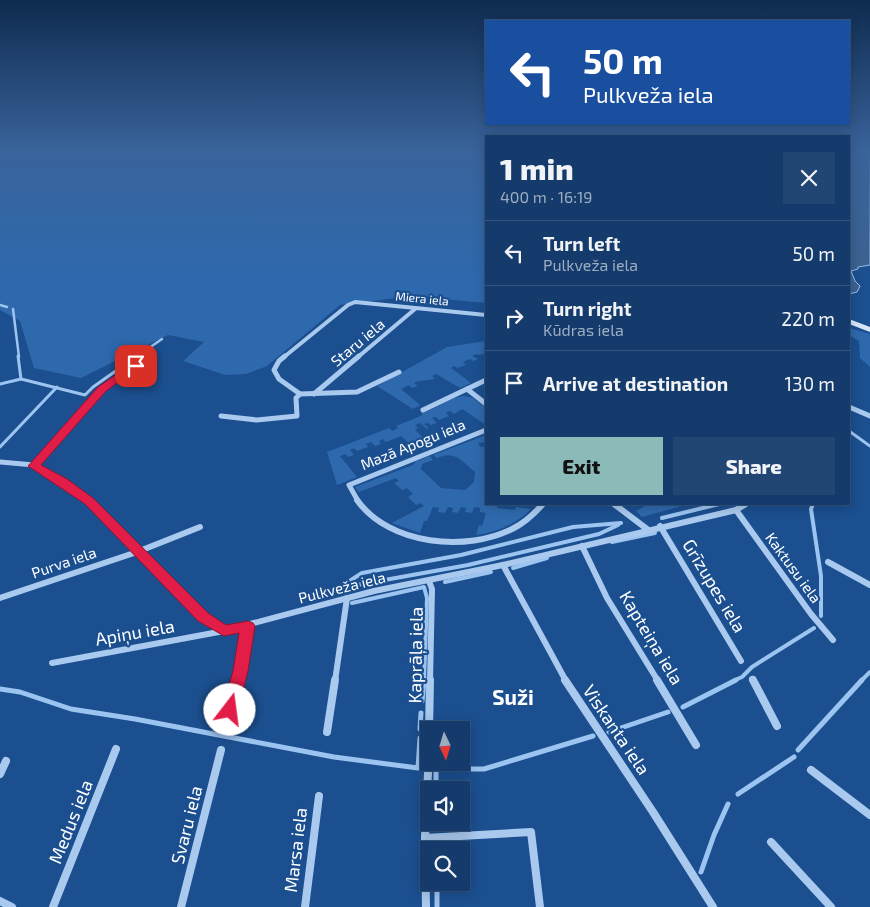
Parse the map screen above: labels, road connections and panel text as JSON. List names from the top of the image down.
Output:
{
  "streets": {
    "street": [
      "Miera iela",
      "Staru iela",
      "Mazā Apogu iela",
      "Purva iela",
      "Kaktusu iela",
      "Grīzupes iela",
      "Pulkveža iela",
      "Apiņu iela",
      "Kapteiņa iela",
      "Kaprāļa iela",
      "Viskanta iela",
      "Medus iela",
      "Svaru iela",
      "Marsa iela"
    ]
  },
  "crossings": [
    ["Miera iela", "Staru iela"],
    ["Kaktusu iela", "Pulkveža iela"],
    ["Grīzupes iela", "Pulkveža iela"],
    ["Pulkveža iela", "Apiņu iela"],
    ["Pulkveža iela", "Kapteiņa iela"],
    ["Pulkveža iela", "Kaprāļa iela"],
    ["Pulkveža iela", "Viskanta iela"]
  ],
  "districts": ["Suži"],
  "north": "bottom",
  "page": {
    "turn": ["50 m", "Pulkveža iela"],
    "heading": ["1 min", "400 m · 16:19"],
    "list": [
      {
        "name": "Turn left",
        "note": "Pulkveža iela",
        "value": "50 m"
      },
      {
        "name": "Turn right",
        "note": "Kūdras iela",
        "value": "220 m"
      },
      {
        "name": "Arrive at destination",
        "value": "130 m"
      }
    ],
    "buttons": ["Exit", "Share"]
  }
}
